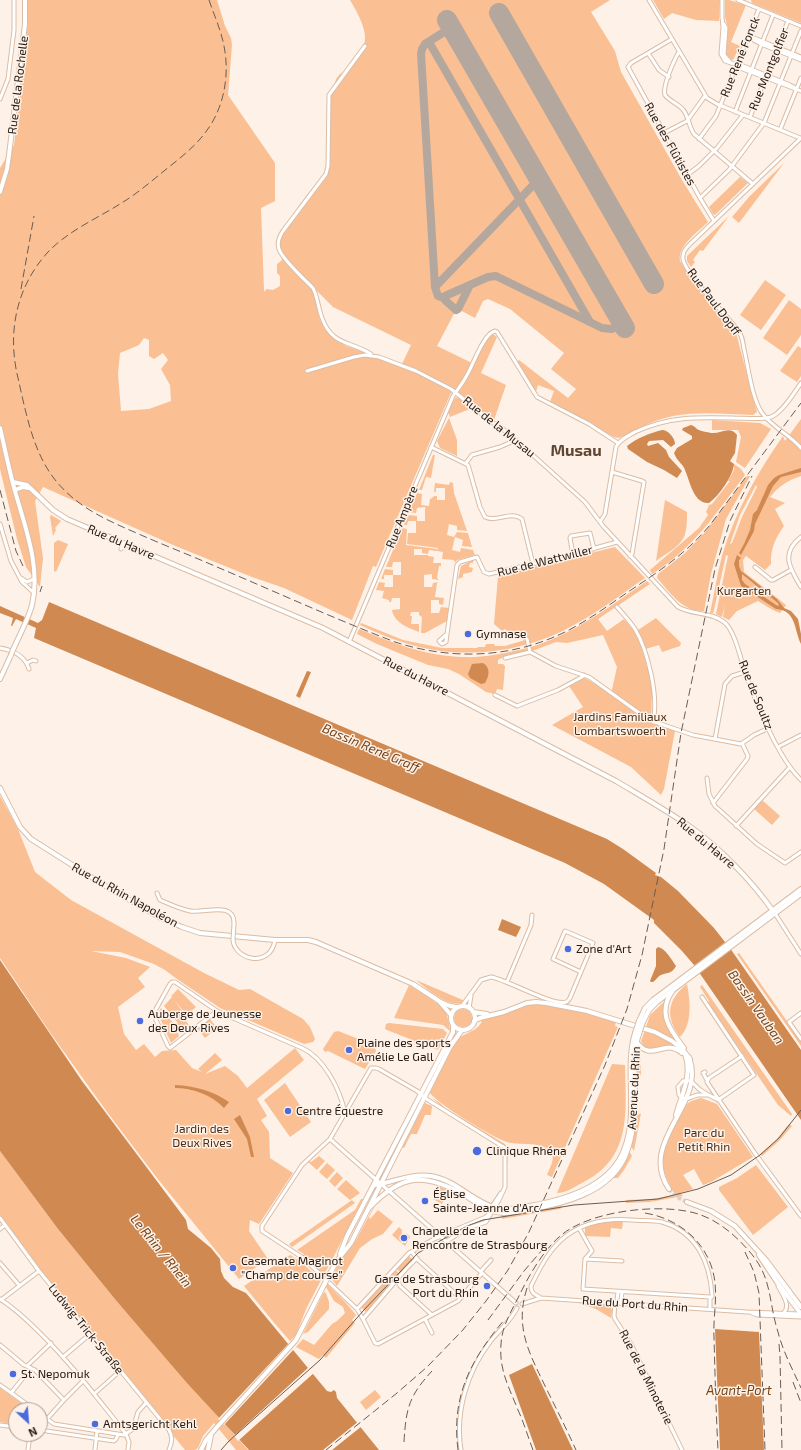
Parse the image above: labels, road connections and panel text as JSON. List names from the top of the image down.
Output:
{
  "streets": {
    "main road": [
      "Rue de la Rochelle",
      "Rue du Havre",
      "Rue du Rhin Napoléon",
      "Avenue du Rhin"
    ],
    "street": [
      "Rue René Fonck",
      "Rue Montgolfier",
      "Rue des Flûtistes",
      "Rue Paul Dopff",
      "Rue de la Musau",
      "Rue Ampère",
      "Rue de Wattwiller",
      "Rue de Soultz",
      "Rue du Port du Rhin",
      "Ludwig-Trick-Straße",
      "Rue de la Minoterie"
    ]
  },
  "crossings": [
    ["Rue des Flûtistes", "Rue Paul Dopff"],
    ["Rue de la Musau", "Rue Ampère"],
    ["Rue de la Musau", "Rue de Wattwiller"],
    ["Rue de la Musau", "Rue de Soultz"],
    ["Rue Ampère", "Rue du Havre"],
    ["Rue du Port du Rhin", "Rue de la Minoterie"]
  ],
  "districts": ["Musau"],
  "water": [
    "Bassin René Graff",
    "Bassin Vauban",
    "Le Rhin / Rhein",
    "Avant-Port"
  ],
  "parks": [
    "Kurgarten",
    "Jardins Familiaux Lombartswoerth",
    "Jardin des Deux Rives",
    "Parc du Petit Rhin"
  ],
  "places": [
    "Gymnase",
    "Zone d'Art",
    "Auberge de Jeunesse des Deux Rives",
    "Plaine des sports Amélie Le Gall",
    "Centre Équestre",
    "Clinique Rhéna",
    "Église Sainte-Jeanne d'Arc",
    "Chapelle de la Rencontre de Strasbourg",
    "Casemate Maginot \"Champ de course\"",
    "Gare de Strasbourg Port du Rhin",
    "St. Nepomuk",
    "Amtsgericht Kehl"
  ],
  "north": "bottom right"
}
